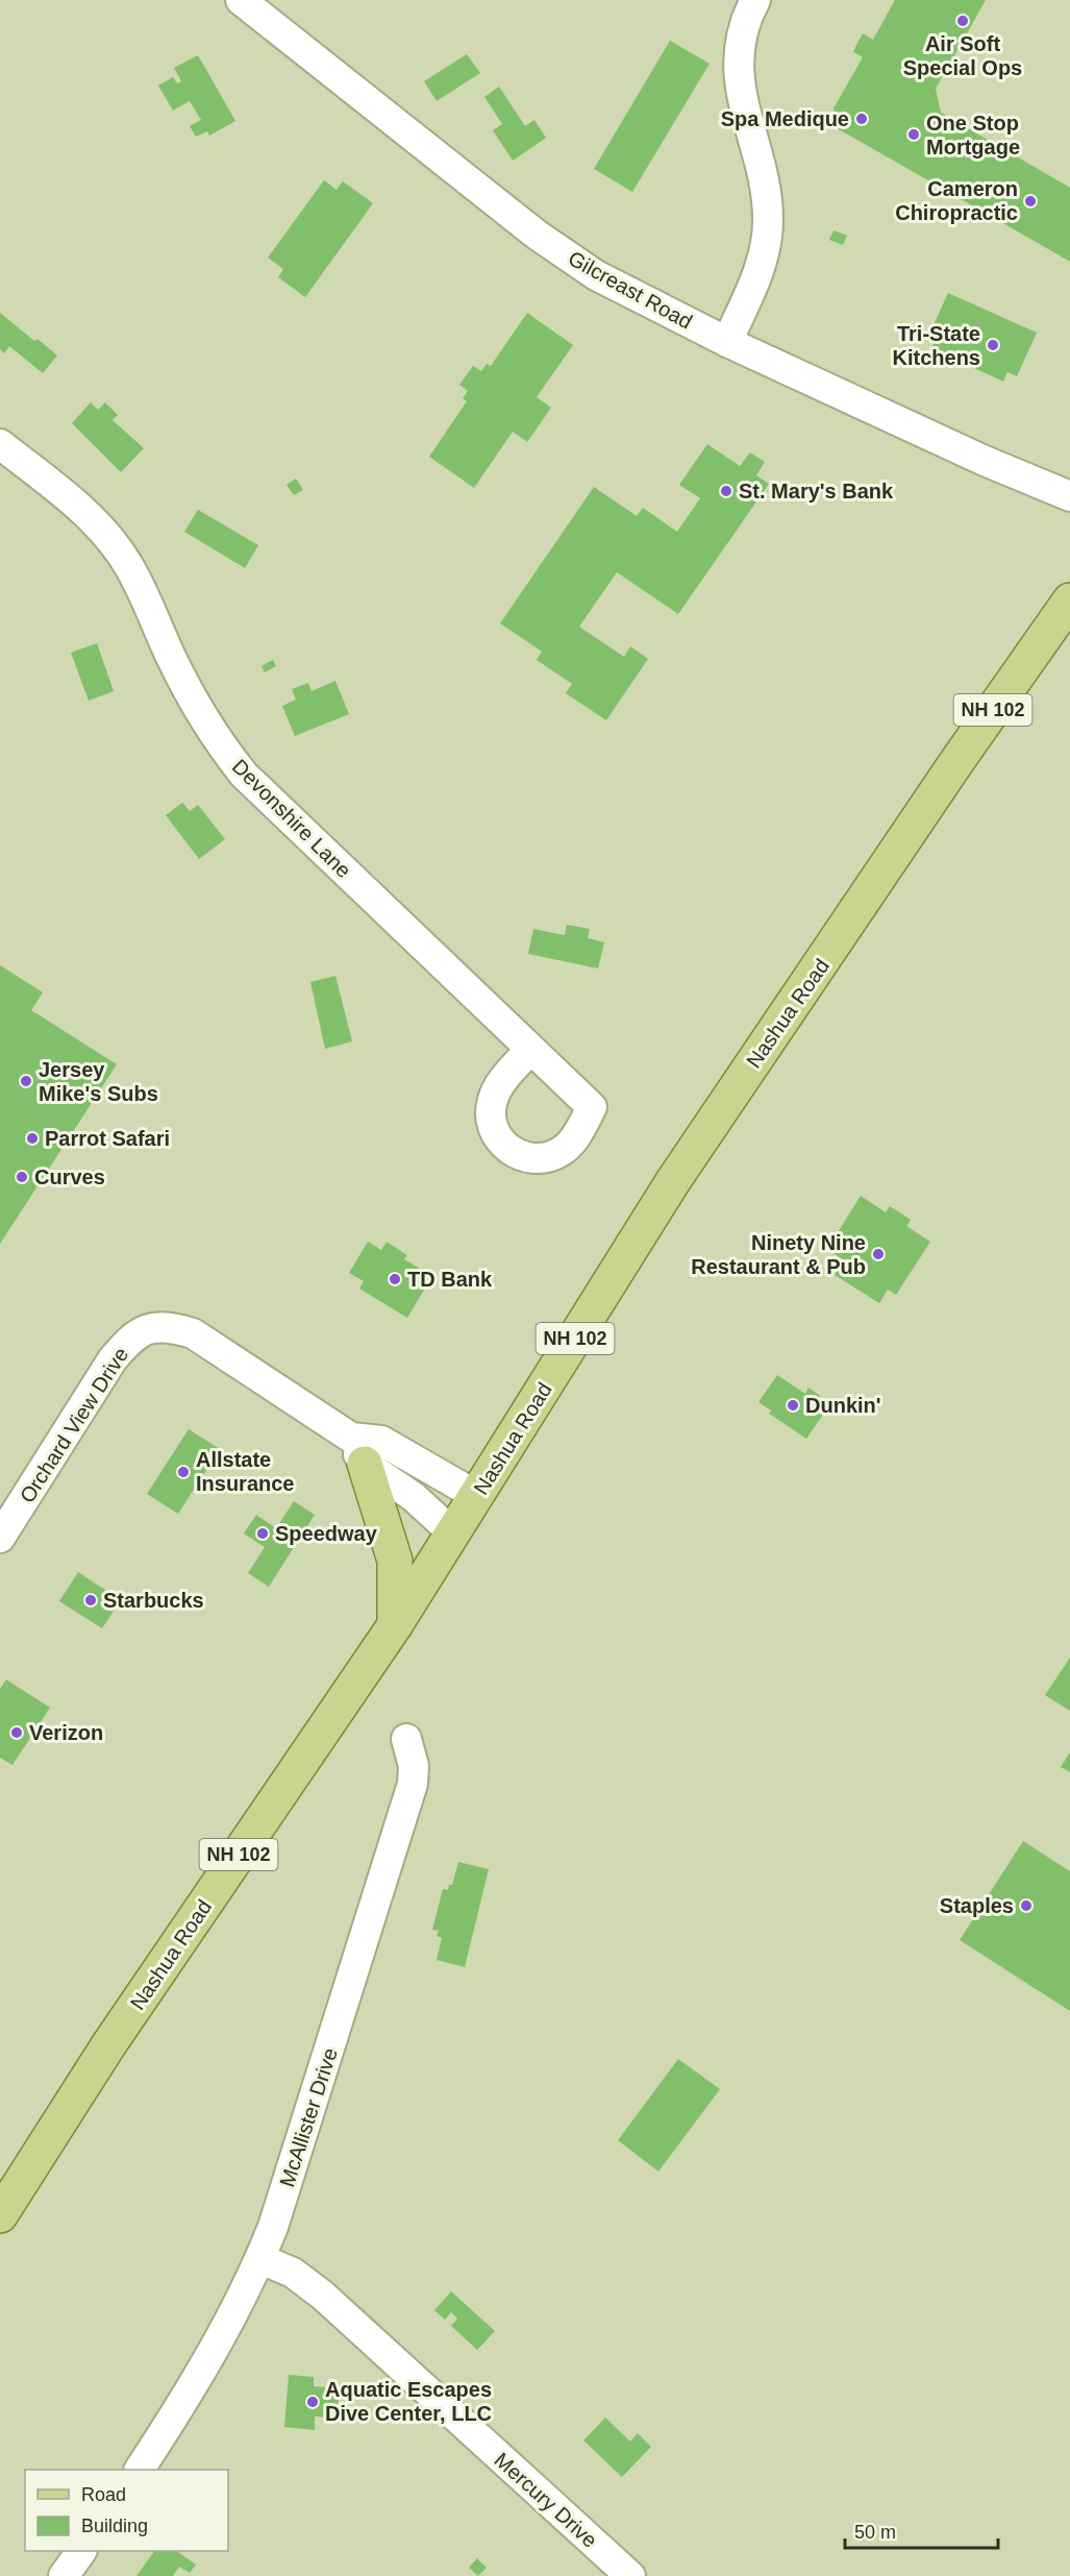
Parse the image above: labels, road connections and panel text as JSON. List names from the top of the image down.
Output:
{
  "streets": {
    "main road": ["NH 102", "Nashua Road"],
    "street": [
      "Gilcreast Road",
      "Devonshire Lane",
      "Orchard View Drive",
      "McAllister Drive",
      "Mercury Drive"
    ]
  },
  "crossings": [
    ["Nashua Road", "Orchard View Drive"],
    ["McAllister Drive", "Mercury Drive"]
  ],
  "places": [
    "Air Soft Special Ops",
    "Spa Medique",
    "One Stop Mortgage",
    "Cameron Chiropractic",
    "Tri-State Kitchens",
    "St. Mary's Bank",
    "Jersey Mike's Subs",
    "Parrot Safari",
    "Curves",
    "Ninety Nine Restaurant & Pub",
    "TD Bank",
    "Dunkin'",
    "Allstate Insurance",
    "Speedway",
    "Starbucks",
    "Verizon",
    "Staples",
    "Aquatic Escapes Dive Center, LLC"
  ],
  "legend": ["Road", "Building"],
  "scale_bar": "50 m"
}
